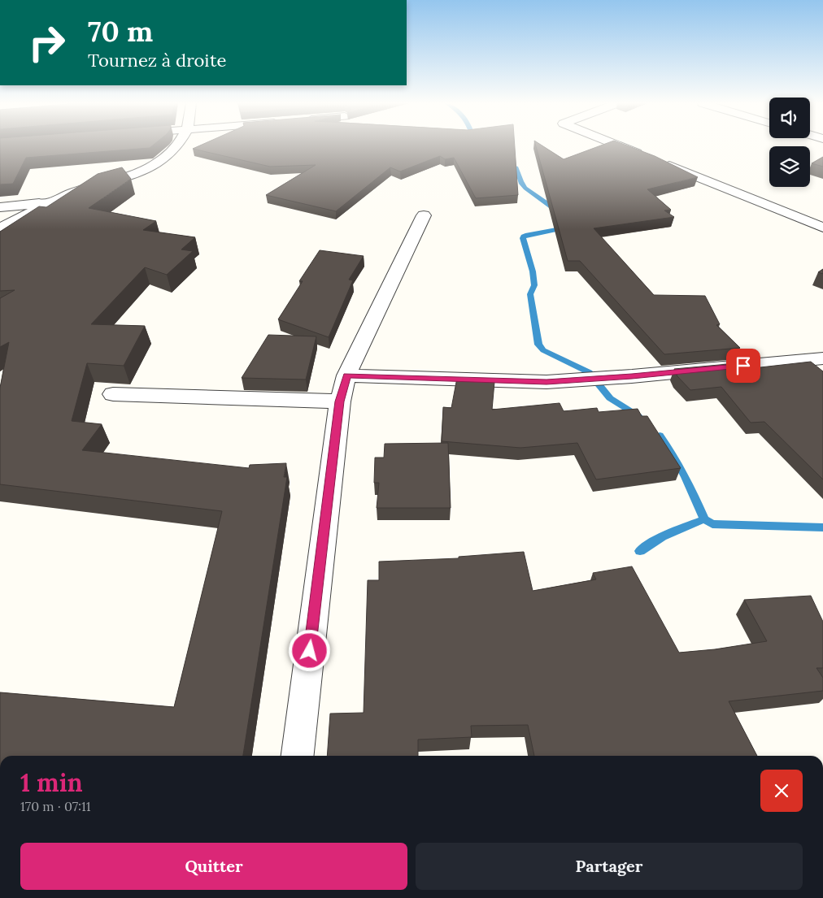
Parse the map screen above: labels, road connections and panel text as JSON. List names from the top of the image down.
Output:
{
  "page": {
    "turn": ["70 m", "Tournez à droite"],
    "heading": ["1 min", "170 m · 07:11"],
    "buttons": ["Quitter", "Partager"]
  }
}
